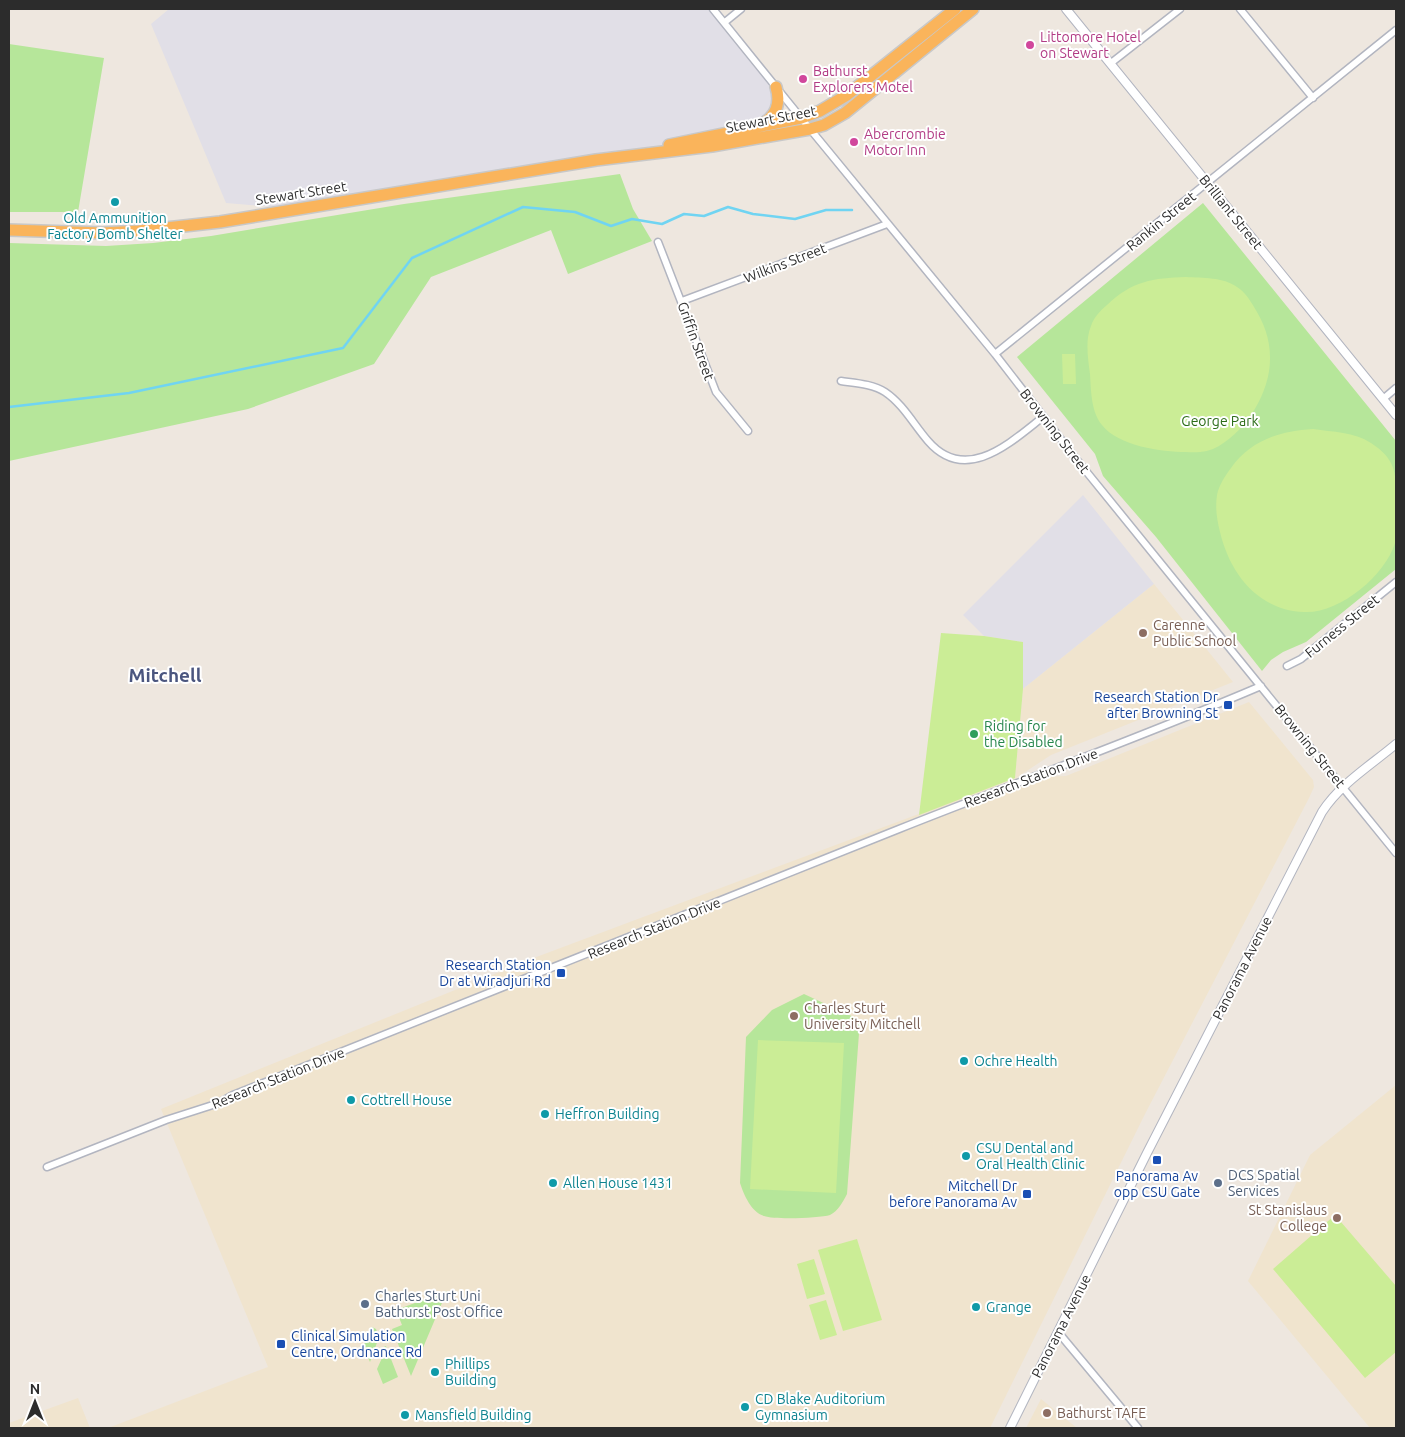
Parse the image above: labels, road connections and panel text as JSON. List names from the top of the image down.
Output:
{
  "streets": {
    "highway": ["Stewart Street"],
    "street": [
      "Brilliant Street",
      "Rankin Street",
      "Wilkins Street",
      "Griffin Street",
      "Browning Street",
      "Furness Street",
      "Research Station Drive",
      "Panorama Avenue"
    ]
  },
  "crossings": [
    ["Stewart Street", "Browning Street"],
    ["Brilliant Street", "Rankin Street"],
    ["Rankin Street", "Browning Street"],
    ["Wilkins Street", "Griffin Street"],
    ["Wilkins Street", "Browning Street"],
    ["Browning Street", "Research Station Drive"],
    ["Browning Street", "Panorama Avenue"]
  ],
  "districts": ["Mitchell"],
  "parks": ["George Park"],
  "places": {
    "other": [
      "Littomore Hotel on Stewart",
      "Bathurst Explorers Motel",
      "Abercrombie Motor Inn",
      "Old Ammunition Factory Bomb Shelter",
      "Carenne Public School",
      "Riding for the Disabled",
      "Charles Sturt University Mitchell",
      "Ochre Health",
      "Cottrell House",
      "Heffron Building",
      "CSU Dental and Oral Health Clinic",
      "Allen House 1431",
      "DCS Spatial Services",
      "St Stanislaus College",
      "Charles Sturt Uni Bathurst Post Office",
      "Grange",
      "Phillips Building",
      "CD Blake Auditorium Gymnasium",
      "Bathurst TAFE",
      "Mansfield Building"
    ],
    "transit": [
      "Research Station Dr after Browning St",
      "Research Station Dr at Wiradjuri Rd",
      "Panorama Av opp CSU Gate",
      "Mitchell Dr before Panorama Av",
      "Clinical Simulation Centre, Ordnance Rd"
    ]
  },
  "north": "top"
}
